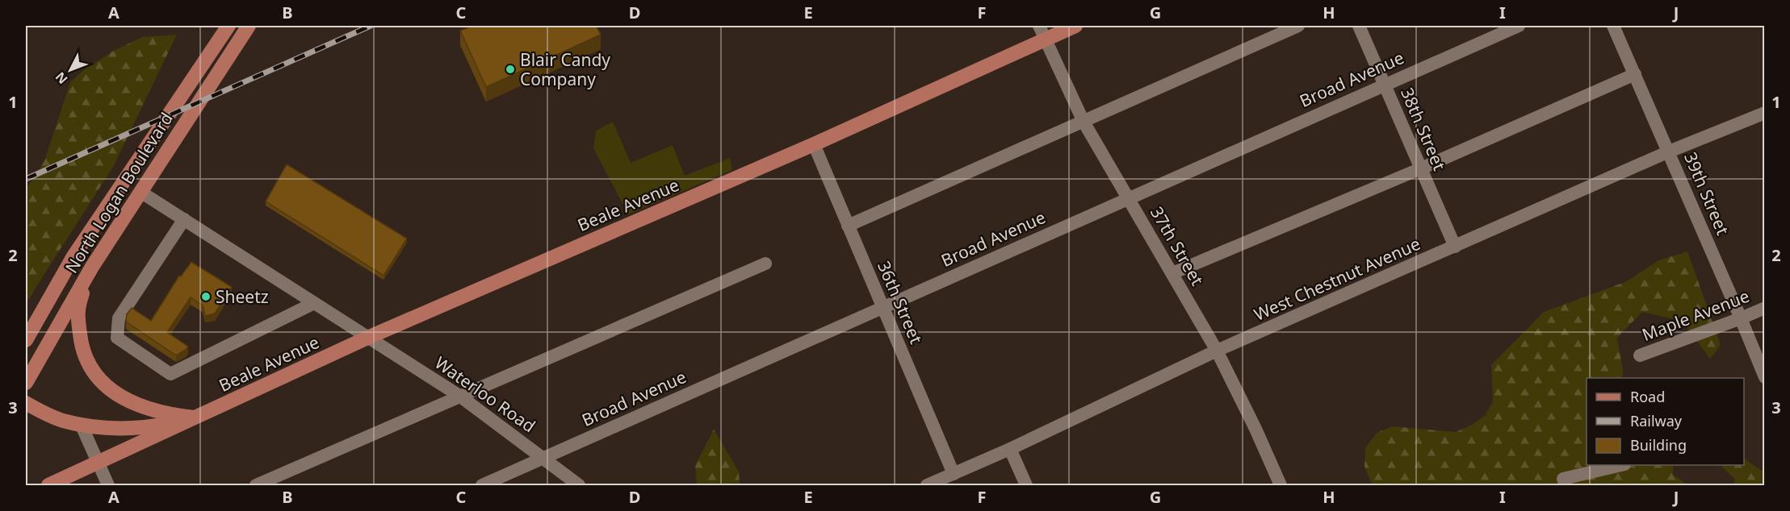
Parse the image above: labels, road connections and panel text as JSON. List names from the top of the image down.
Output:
{
  "streets": {
    "main road": ["North Logan Boulevard", "Beale Avenue"],
    "street": [
      "Broad Avenue",
      "38th Street",
      "39th Street",
      "37th Street",
      "West Chestnut Avenue",
      "36th Street",
      "Maple Avenue",
      "Waterloo Road"
    ]
  },
  "crossings": [
    ["Broad Avenue", "38th Street"],
    ["Broad Avenue", "37th Street"],
    ["Broad Avenue", "36th Street"],
    ["Broad Avenue", "Waterloo Road"],
    ["38th Street", "West Chestnut Avenue"],
    ["North Logan Boulevard", "Waterloo Road"],
    ["39th Street", "West Chestnut Avenue"],
    ["39th Street", "Maple Avenue"],
    ["Beale Avenue", "37th Street"],
    ["Beale Avenue", "36th Street"],
    ["Beale Avenue", "Waterloo Road"],
    ["37th Street", "West Chestnut Avenue"],
    ["West Chestnut Avenue", "36th Street"]
  ],
  "places": ["Blair Candy Company", "Sheetz"],
  "legend": ["Road", "Railway", "Building"],
  "north": "bottom left",
  "grid": {
    "columns": [
      "A",
      "B",
      "C",
      "D",
      "E",
      "F",
      "G",
      "H",
      "I",
      "J"
    ],
    "rows": ["1", "2", "3"]
  }
}
